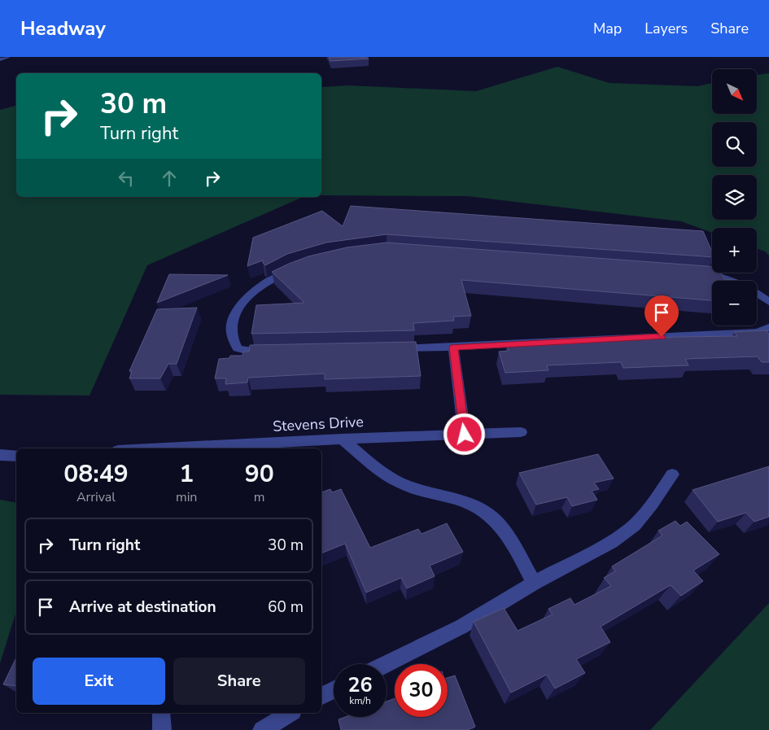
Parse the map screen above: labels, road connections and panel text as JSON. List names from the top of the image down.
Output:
{
  "streets": {
    "street": ["Stevens Drive"]
  },
  "north": "bottom right",
  "page": {
    "header": "Headway",
    "nav": ["Map", "Layers", "Share"],
    "map_buttons": ["+", "−"],
    "turn": ["30 m", "Turn right"],
    "eta": [
      "08:49",
      "Arrival",
      "1",
      "min",
      "90",
      "m"
    ],
    "list": [
      {
        "name": "Turn right",
        "value": "30 m"
      },
      {
        "name": "Arrive at destination",
        "value": "60 m"
      }
    ],
    "buttons": ["Exit", "Share"],
    "speed": "26 km/h",
    "limit": "30"
  }
}
